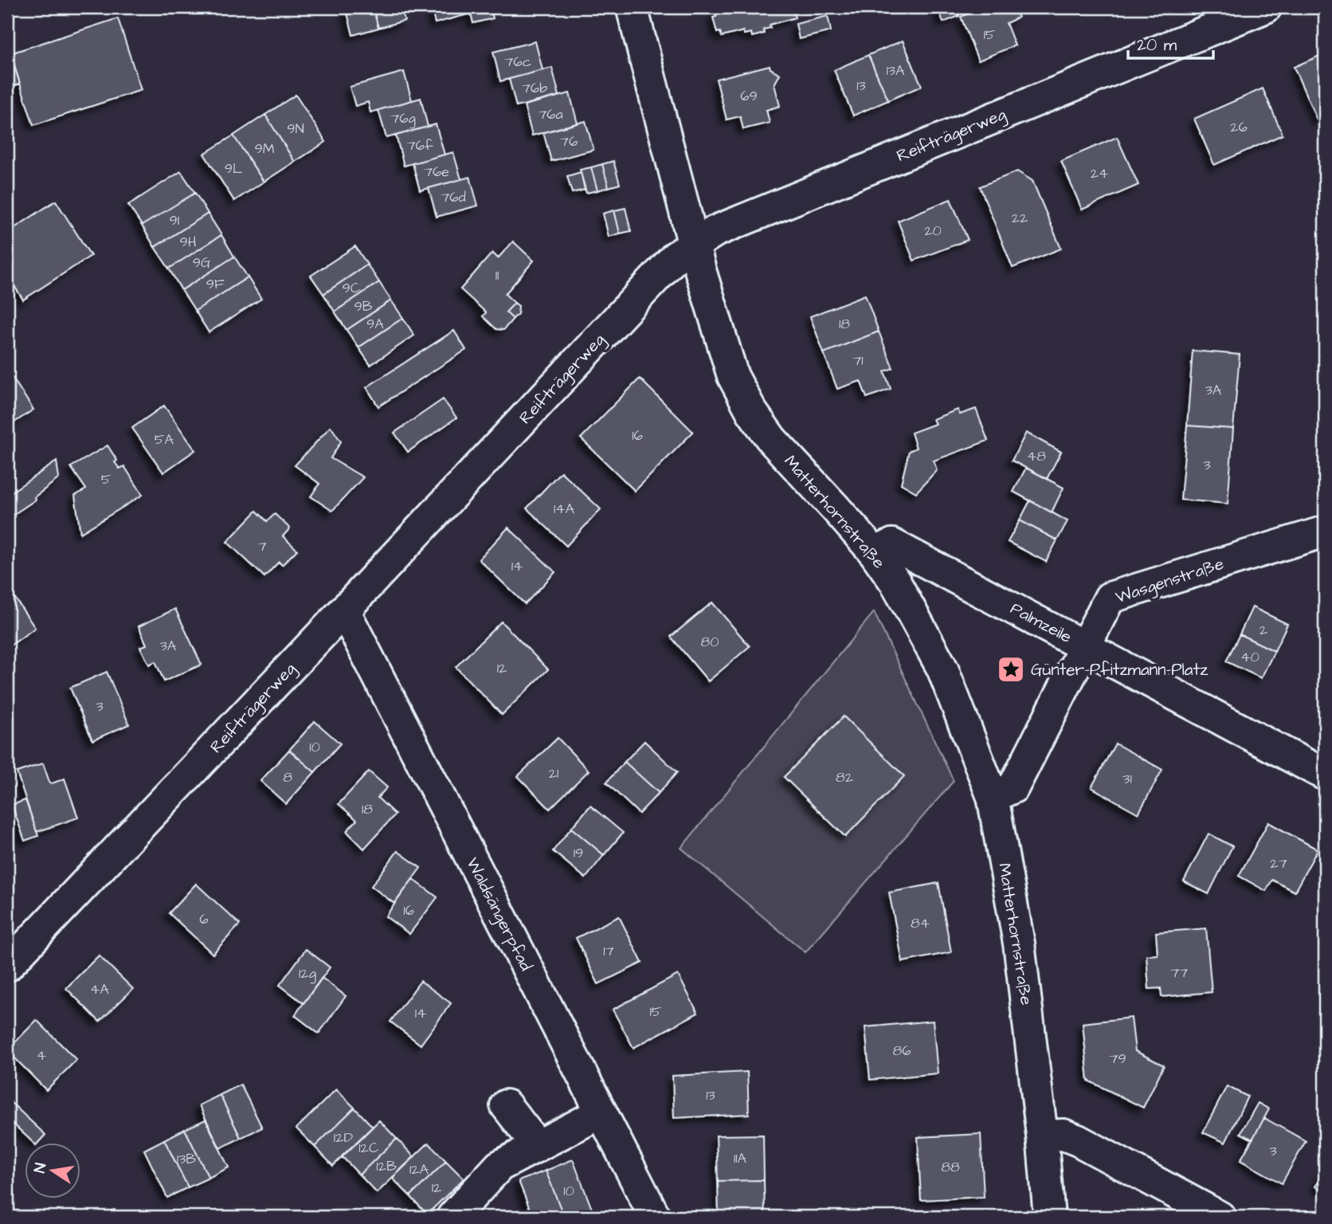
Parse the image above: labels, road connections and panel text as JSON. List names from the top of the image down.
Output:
{
  "streets": {
    "street": [
      "Reifträgerweg",
      "Matterhornstraße",
      "Wasgenstraße",
      "Palmzeile",
      "Waldsängerpfad"
    ]
  },
  "crossings": [
    ["Reifträgerweg", "Matterhornstraße"],
    ["Reifträgerweg", "Waldsängerpfad"],
    ["Matterhornstraße", "Wasgenstraße"],
    ["Matterhornstraße", "Palmzeile"],
    ["Wasgenstraße", "Palmzeile"]
  ],
  "places": {
    "place": ["Günter-Pfitzmann-Platz"]
  },
  "house_numbers": [
    "15",
    "76c",
    "13A",
    "13",
    "76b",
    "69",
    "76a",
    "76g",
    "26",
    "9N",
    "76",
    "76f",
    "9M",
    "9L",
    "76e",
    "24",
    "76d",
    "22",
    "9I",
    "20",
    "9H",
    "9G",
    "11",
    "9F",
    "9C",
    "9B",
    "9A",
    "18",
    "71",
    "3A",
    "16",
    "5A",
    "48",
    "3",
    "5",
    "14A",
    "7",
    "14",
    "2",
    "80",
    "3A",
    "40",
    "12",
    "3",
    "10",
    "21",
    "8",
    "82",
    "31",
    "18",
    "19",
    "27",
    "16",
    "6",
    "84",
    "17",
    "77",
    "12g",
    "4A",
    "15",
    "14",
    "86",
    "4",
    "79",
    "13",
    "12D",
    "12C",
    "3",
    "11A",
    "13B",
    "12B",
    "88",
    "12A",
    "12",
    "10"
  ],
  "scale_bar": "20 m",
  "north": "left"
}
